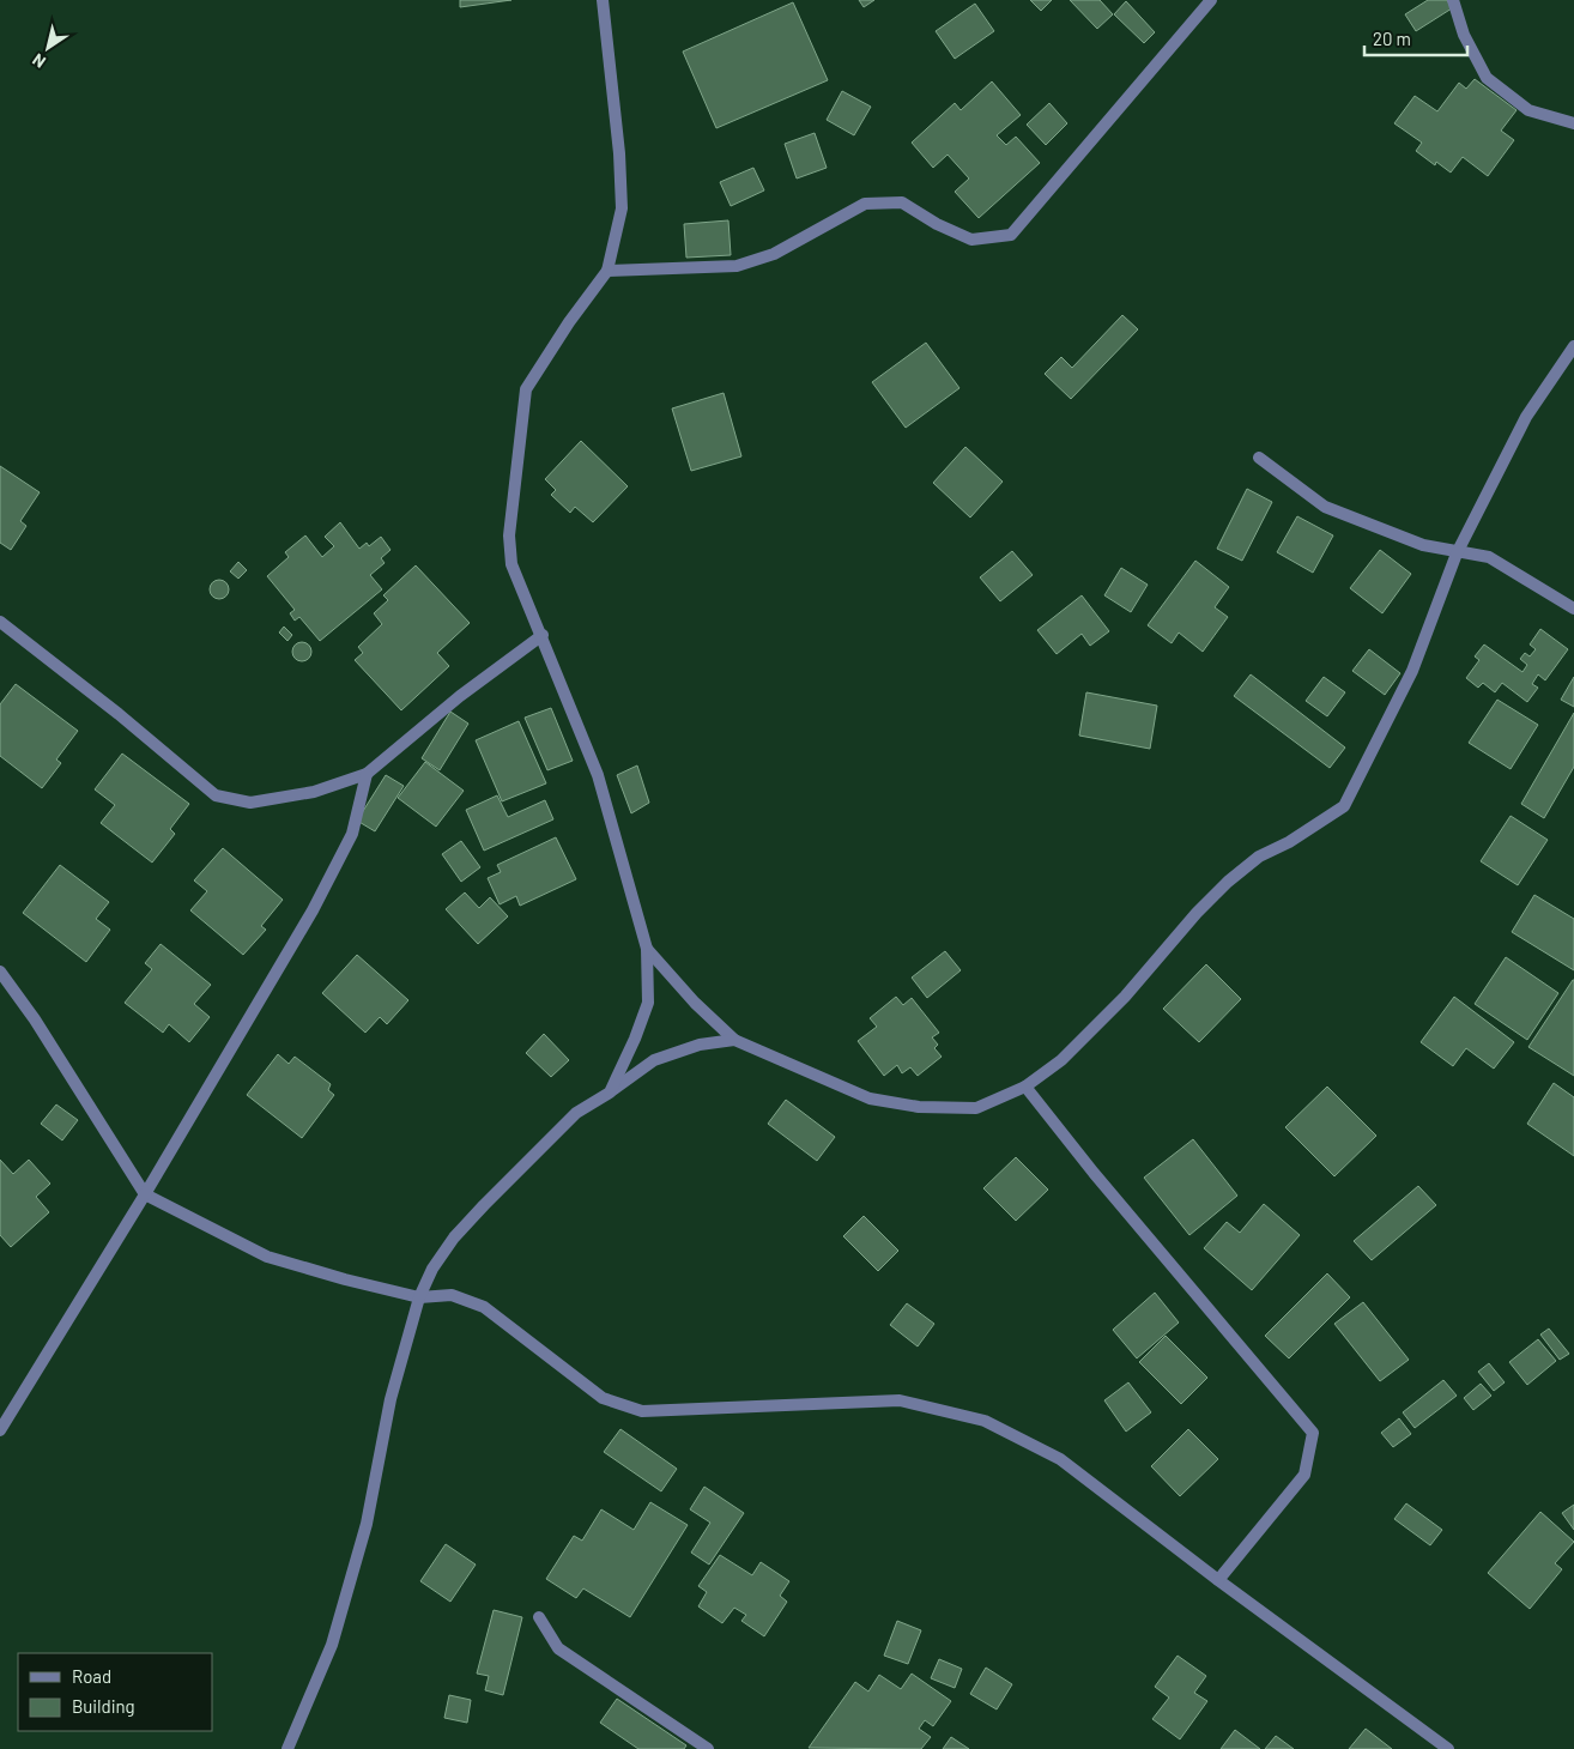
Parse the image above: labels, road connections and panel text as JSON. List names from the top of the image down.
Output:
{
  "legend": ["Road", "Building"],
  "scale_bar": "20 m",
  "north": "bottom left"
}
